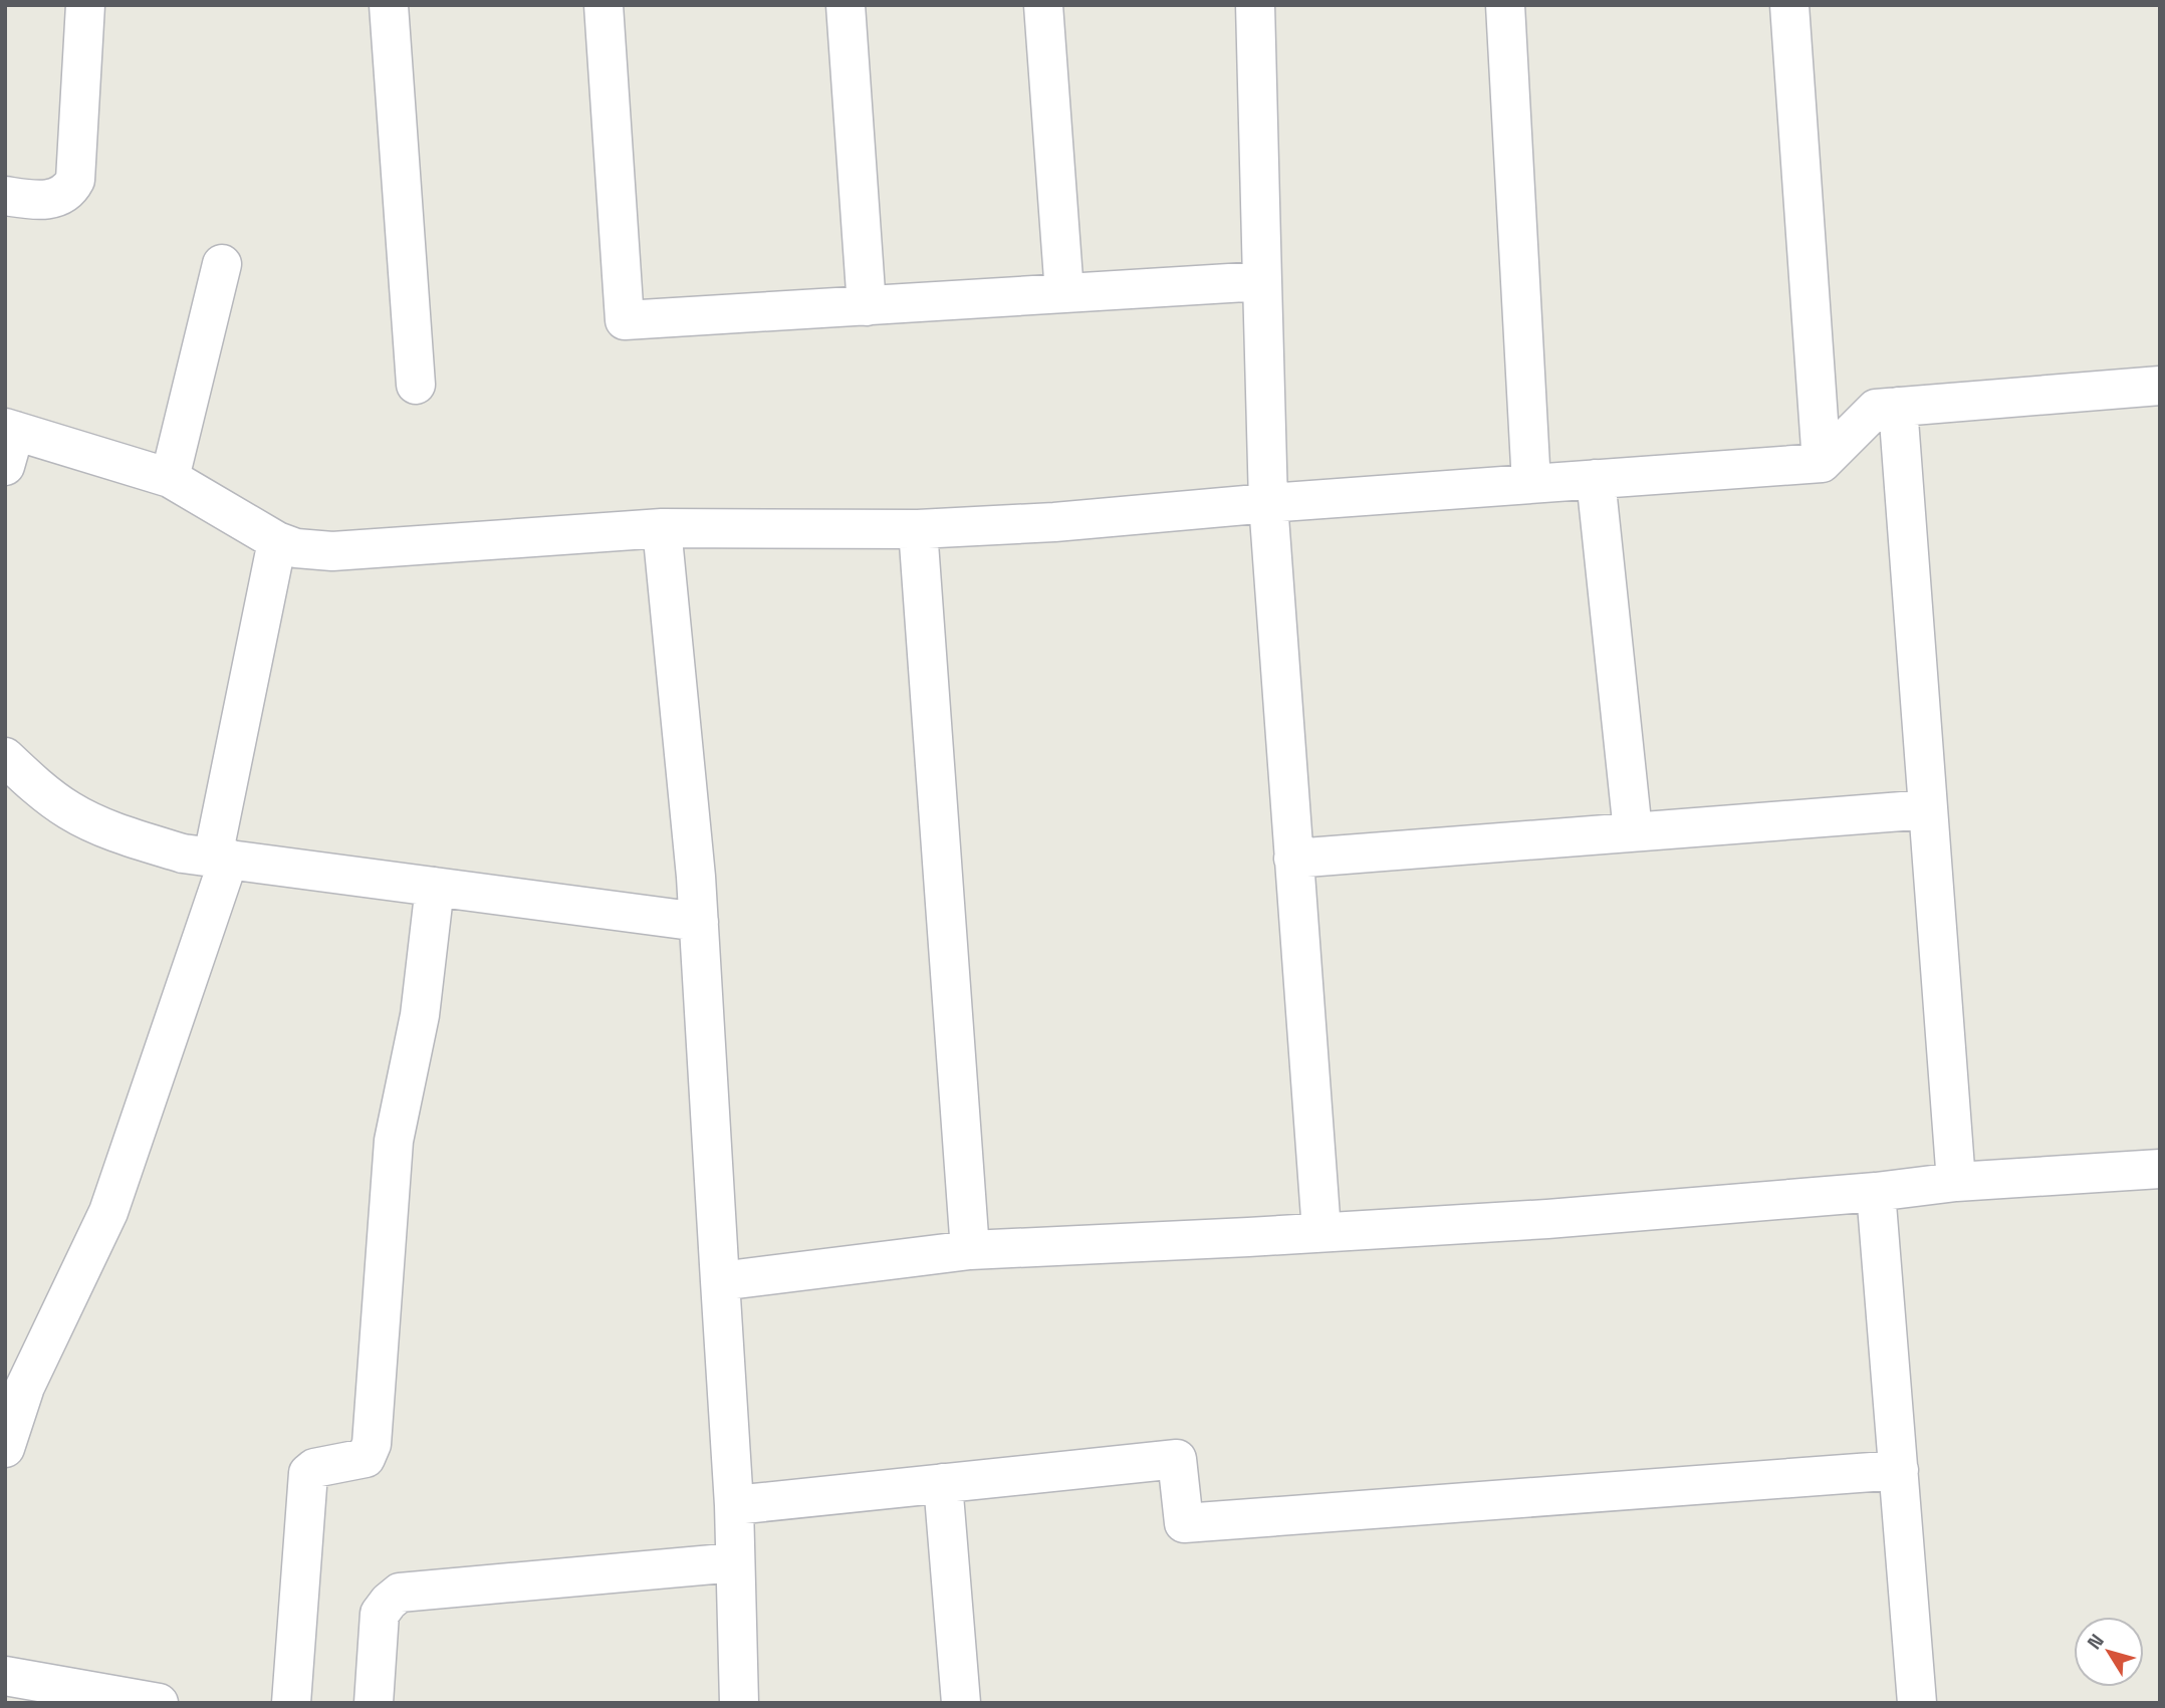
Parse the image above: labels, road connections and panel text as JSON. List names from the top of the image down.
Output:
{
  "north": "top left"
}
